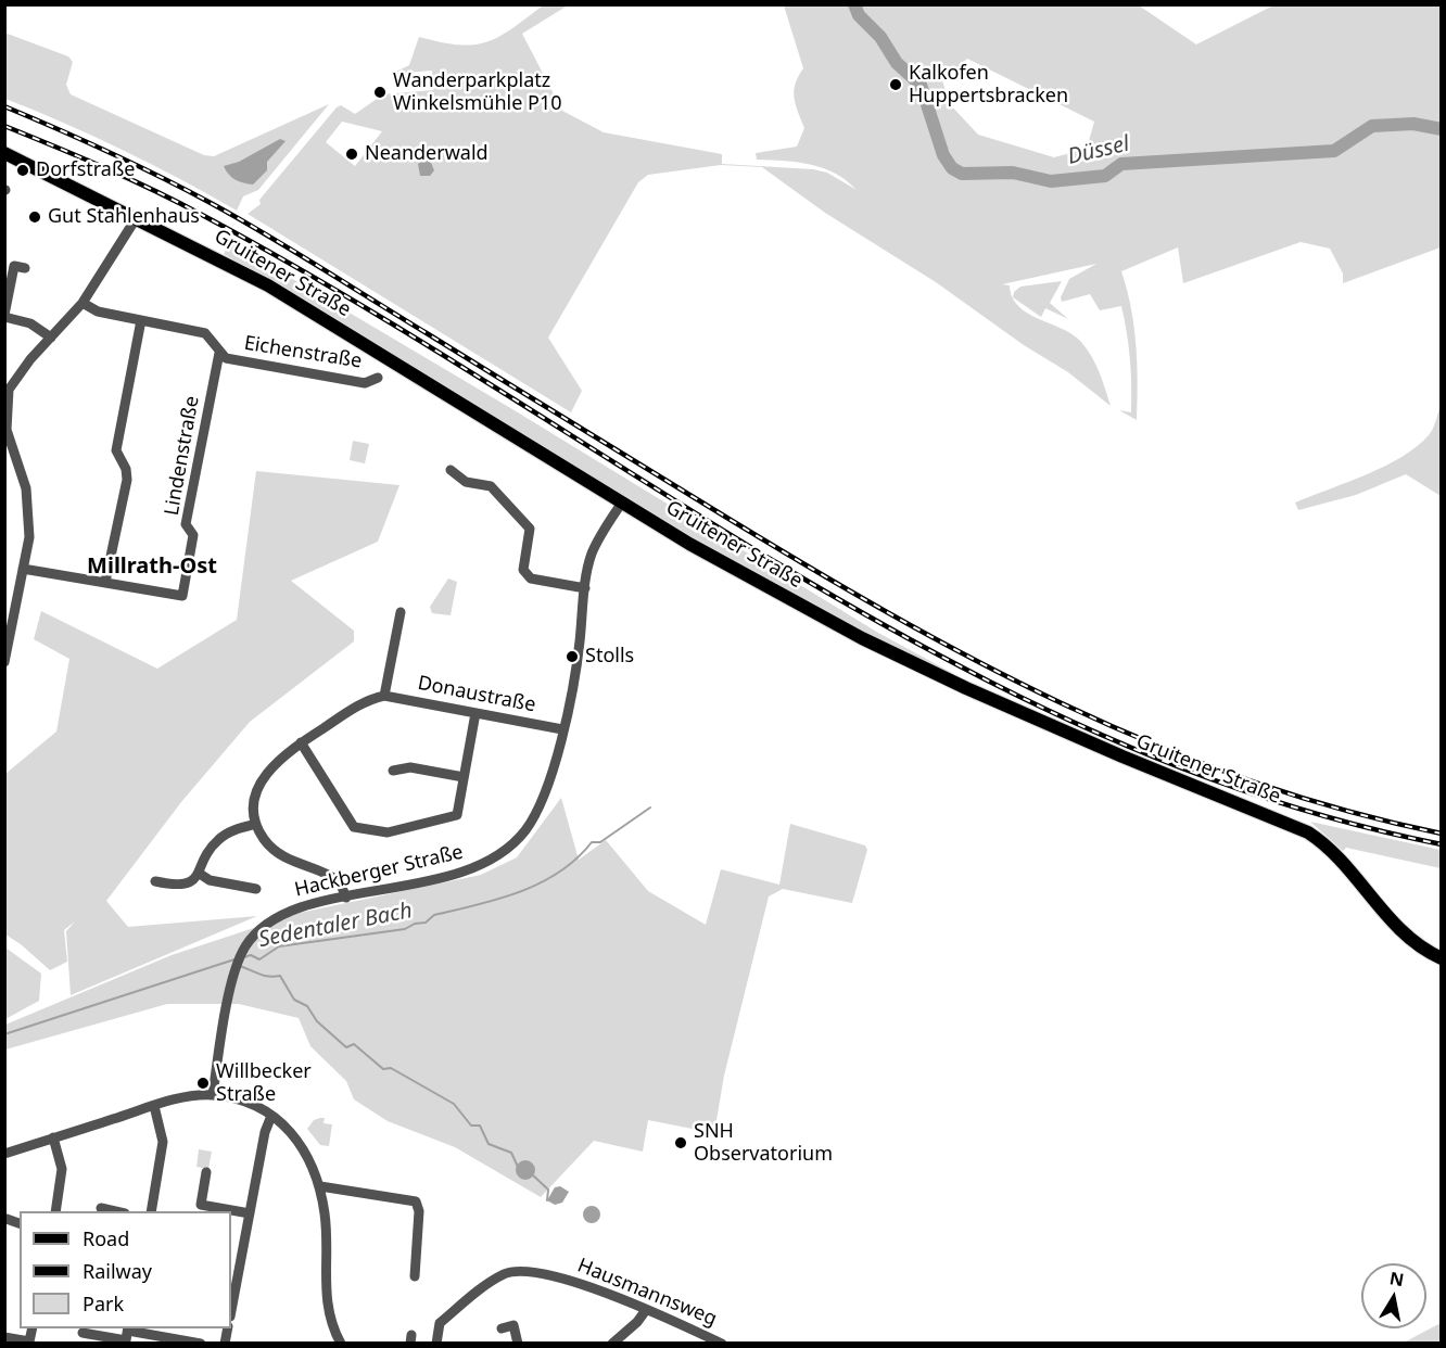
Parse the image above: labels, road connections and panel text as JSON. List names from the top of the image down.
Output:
{
  "streets": {
    "main road": ["Gruitener Straße"],
    "street": [
      "Eichenstraße",
      "Lindenstraße",
      "Donaustraße",
      "Hackberger Straße",
      "Hausmannsweg"
    ]
  },
  "crossings": [
    ["Gruitener Straße", "Hackberger Straße"],
    ["Eichenstraße", "Lindenstraße"],
    ["Donaustraße", "Hackberger Straße"]
  ],
  "districts": ["Millrath-Ost"],
  "water": ["Düssel", "Sedentaler Bach"],
  "places": [
    "Kalkofen Huppertsbracken",
    "Wanderparkplatz Winkelsmühle P10",
    "Neanderwald",
    "Dorfstraße",
    "Gut Stahlenhaus",
    "Stolls",
    "Willbecker Straße",
    "SNH Observatorium"
  ],
  "legend": ["Road", "Railway", "Park"],
  "north": "top"
}
